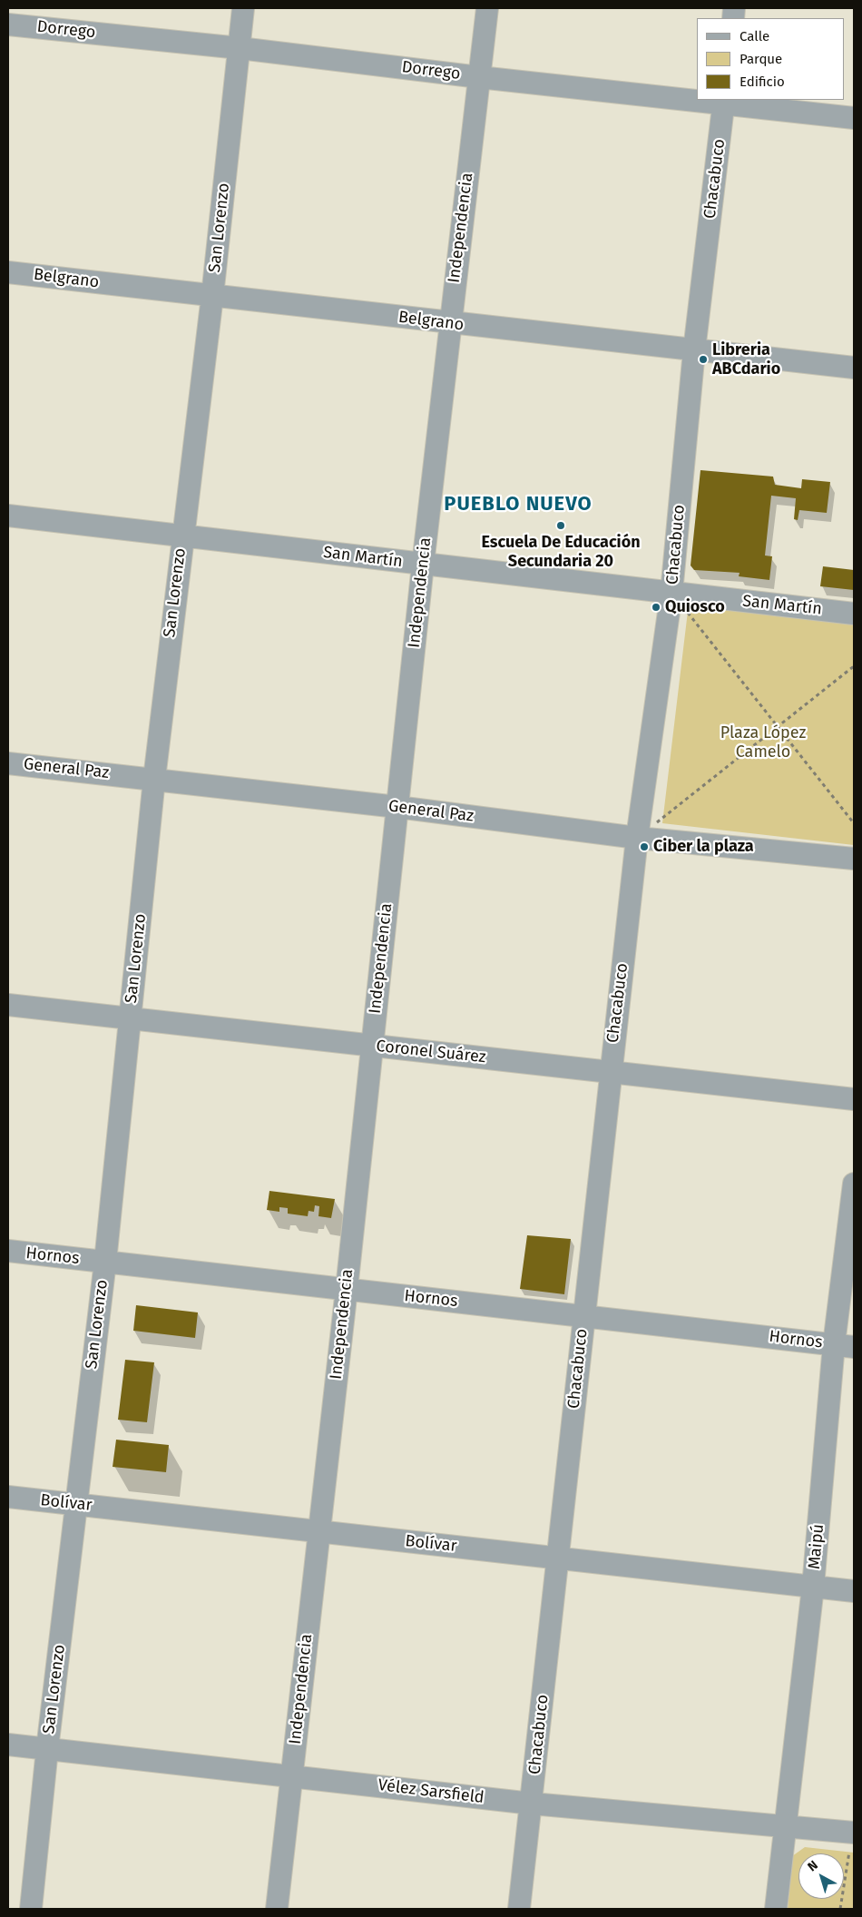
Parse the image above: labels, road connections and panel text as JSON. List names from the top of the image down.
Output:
{
  "streets": {
    "street": [
      "Dorrego",
      "Chacabuco",
      "San Lorenzo",
      "Independencia",
      "Belgrano",
      "San Martín",
      "General Paz",
      "Coronel Suárez",
      "Hornos",
      "Bolívar",
      "Maipú",
      "Vélez Sarsfield"
    ]
  },
  "crossings": [
    ["Dorrego", "Chacabuco"],
    ["Dorrego", "San Lorenzo"],
    ["Dorrego", "Independencia"],
    ["Chacabuco", "Belgrano"],
    ["Chacabuco", "San Martín"],
    ["Chacabuco", "General Paz"],
    ["Chacabuco", "Coronel Suárez"],
    ["Chacabuco", "Hornos"],
    ["Chacabuco", "Bolívar"],
    ["Chacabuco", "Vélez Sarsfield"],
    ["San Lorenzo", "Belgrano"],
    ["San Lorenzo", "San Martín"],
    ["San Lorenzo", "General Paz"],
    ["San Lorenzo", "Coronel Suárez"],
    ["San Lorenzo", "Hornos"],
    ["San Lorenzo", "Bolívar"],
    ["San Lorenzo", "Vélez Sarsfield"],
    ["Independencia", "Belgrano"],
    ["Independencia", "San Martín"],
    ["Independencia", "General Paz"],
    ["Independencia", "Coronel Suárez"],
    ["Independencia", "Hornos"],
    ["Independencia", "Bolívar"],
    ["Independencia", "Vélez Sarsfield"],
    ["Hornos", "Maipú"],
    ["Bolívar", "Maipú"],
    ["Maipú", "Vélez Sarsfield"]
  ],
  "districts": ["PUEBLO NUEVO"],
  "parks": ["Plaza López Camelo"],
  "places": [
    "Libreria ABCdario",
    "Escuela De Educación Secundaria 20",
    "Quiosco",
    "Ciber la plaza"
  ],
  "legend": ["Calle", "Parque", "Edificio"],
  "north": "top left"
}
